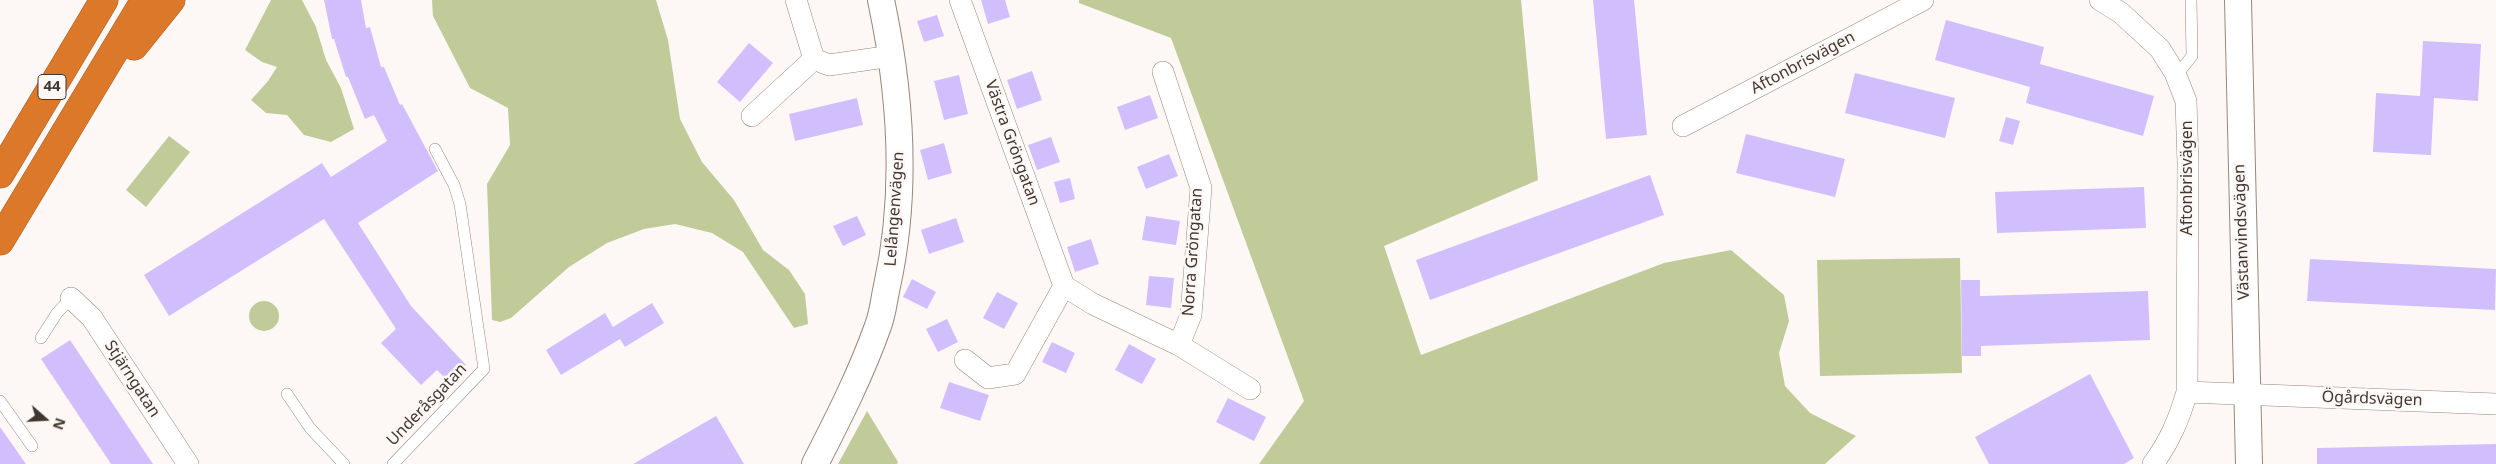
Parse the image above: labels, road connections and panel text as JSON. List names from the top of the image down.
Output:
{
  "streets": {
    "highway": ["44"],
    "street": [
      "Aftonbrisvägen",
      "Västra Gröngatan",
      "Lelångenvägen",
      "Västanvindsvägen",
      "Norra Gröngatan",
      "Stjärngatan",
      "Ögårdsvägen"
    ],
    "lane": ["Underåsgatan"]
  },
  "crossings": [
    ["Aftonbrisvägen", "Ögårdsvägen"],
    ["Västanvindsvägen", "Ögårdsvägen"]
  ],
  "north": "right"
}
